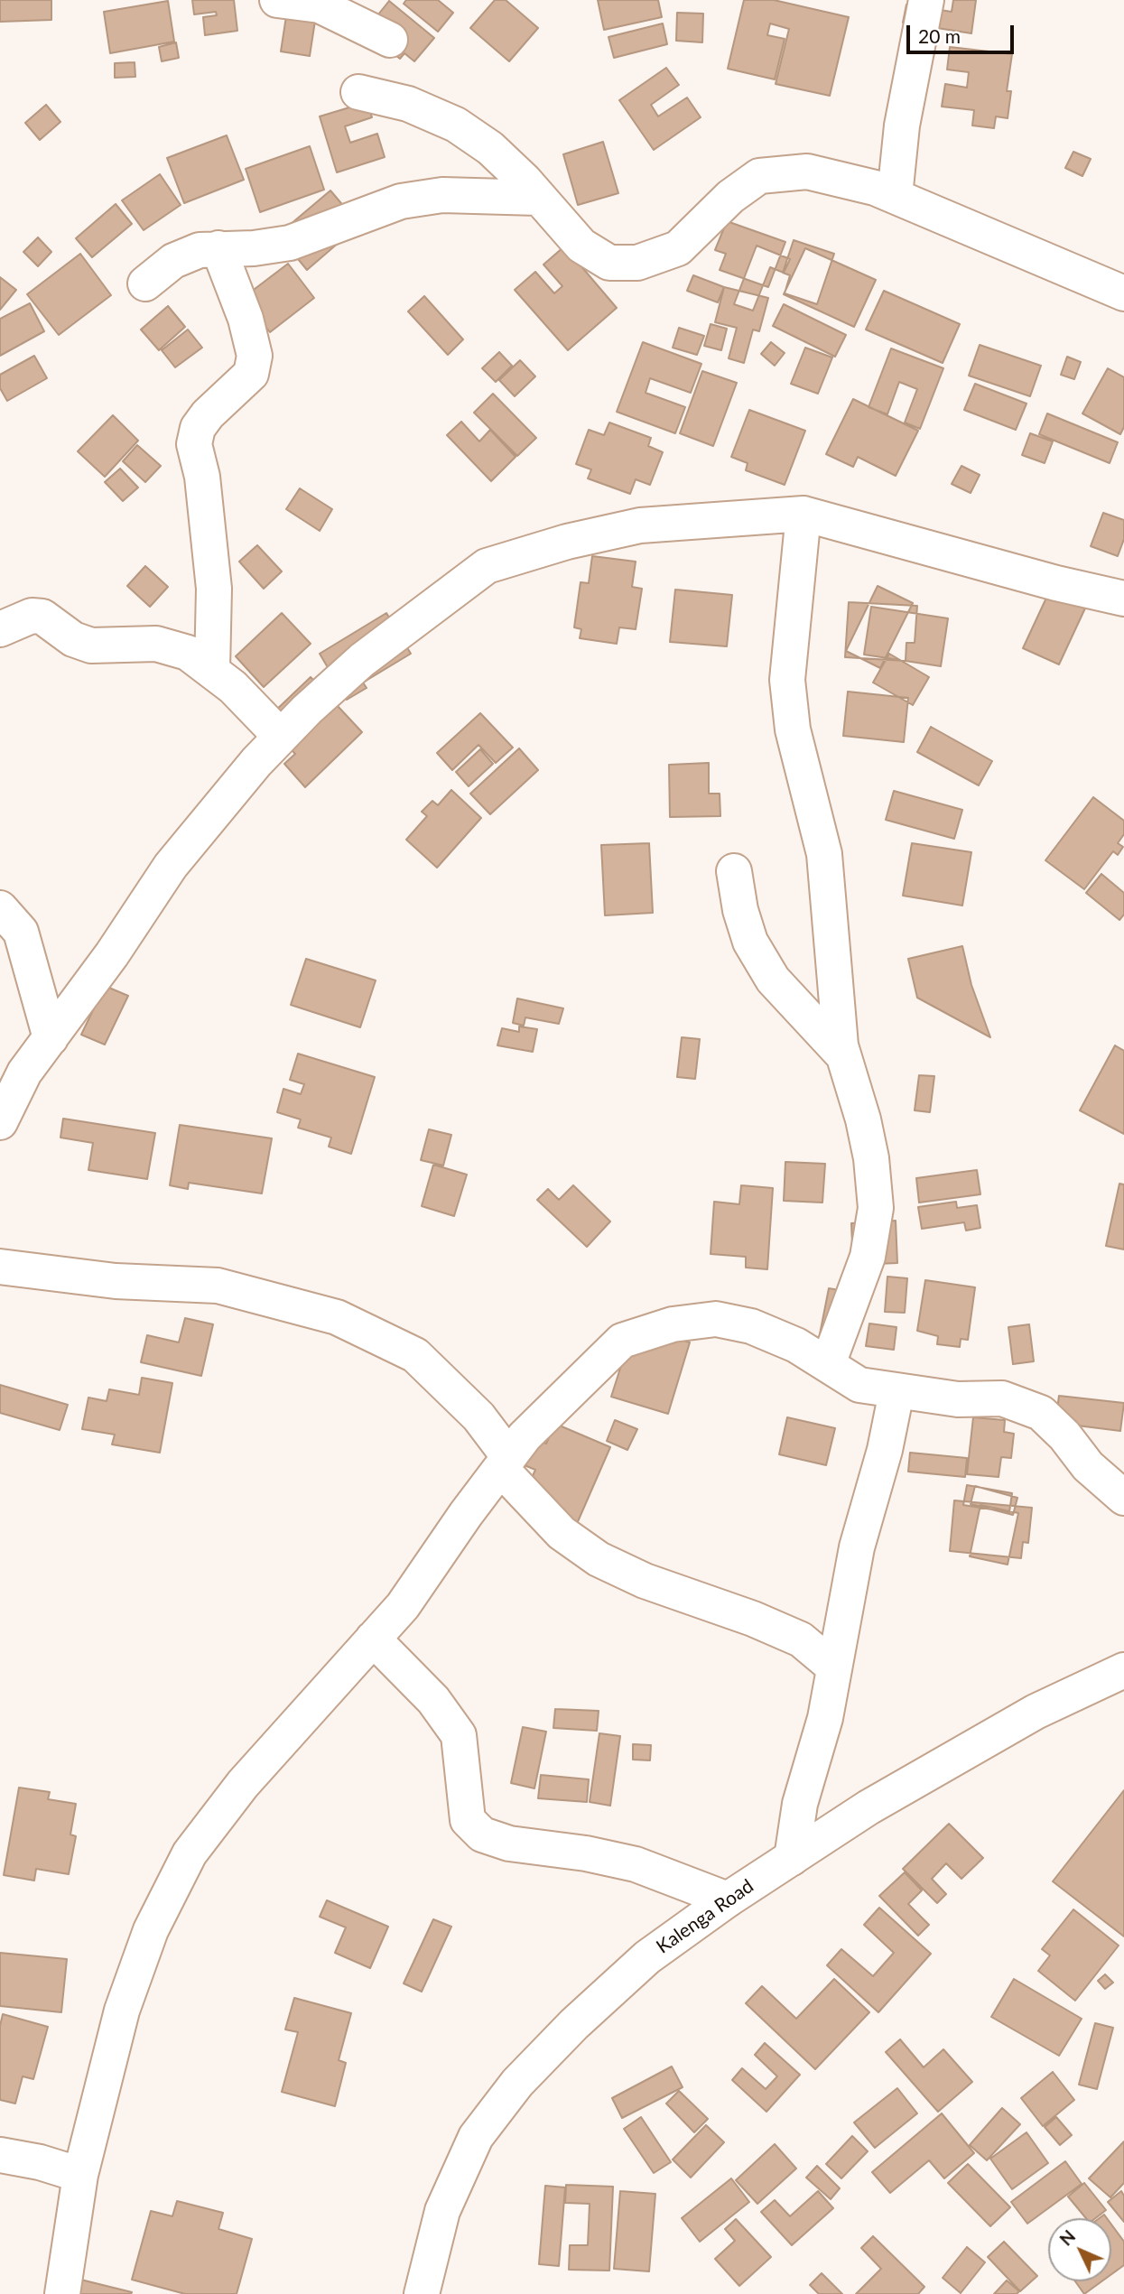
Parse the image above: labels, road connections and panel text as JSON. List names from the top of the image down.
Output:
{
  "streets": {
    "street": ["Kalenga Road"]
  },
  "scale_bar": "20 m",
  "north": "top left"
}
